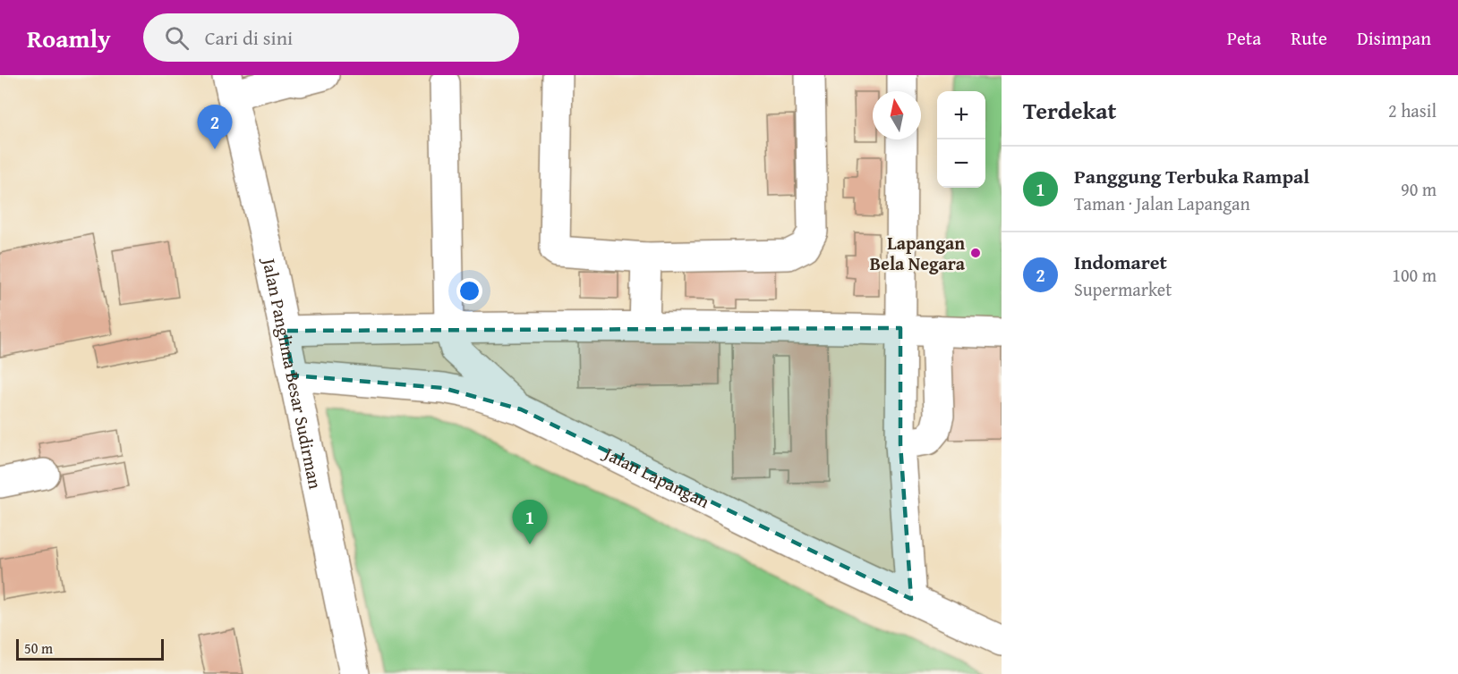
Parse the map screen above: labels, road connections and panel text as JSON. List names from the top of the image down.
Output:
{
  "streets": {
    "main road": ["Jalan Panglima Besar Sudirman", "Jalan Lapangan"]
  },
  "crossings": [
    ["Jalan Panglima Besar Sudirman", "Jalan Lapangan"]
  ],
  "places": ["Lapangan Bela Negara"],
  "scale_bar": "50 m",
  "north": "top",
  "page": {
    "header": "Roamly",
    "search": "Cari di sini",
    "nav": ["Peta", "Rute", "Disimpan"],
    "heading": ["Terdekat", "2 hasil"],
    "map_buttons": ["+", "−"],
    "pins": ["2", "1"],
    "list": [
      {
        "mark": "1",
        "name": "Panggung Terbuka Rampal",
        "note": "Taman · Jalan Lapangan",
        "value": "90 m"
      },
      {
        "mark": "2",
        "name": "Indomaret",
        "note": "Supermarket",
        "value": "100 m"
      }
    ],
    "scale": "50 m"
  }
}
